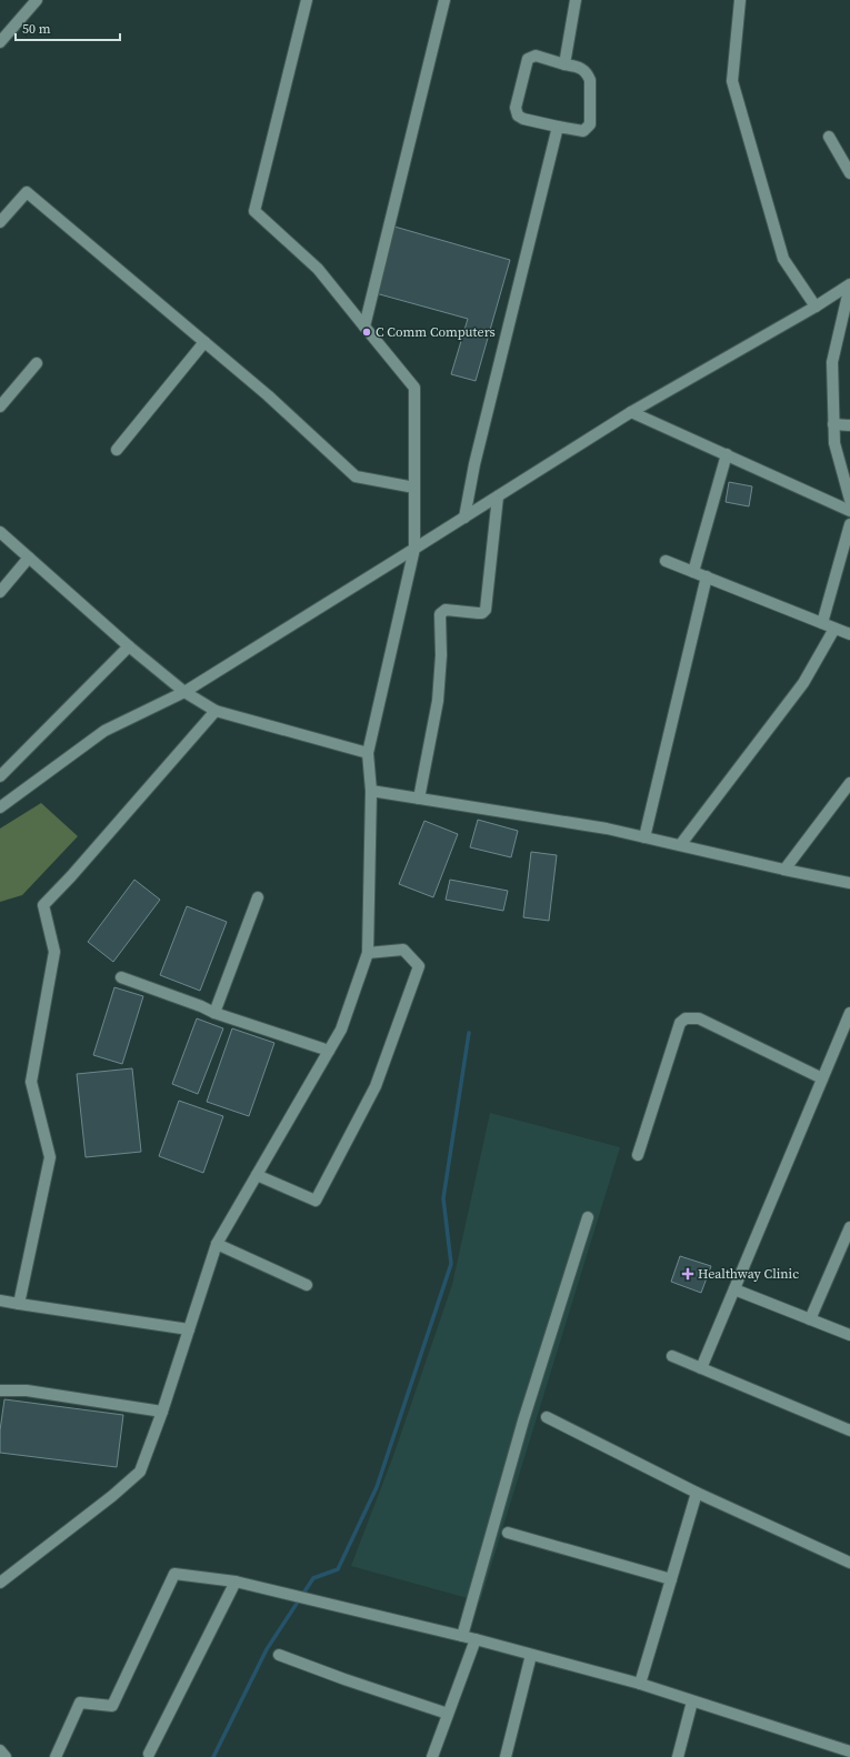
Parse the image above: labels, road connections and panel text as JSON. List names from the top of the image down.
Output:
{
  "places": {
    "other": ["C Comm Computers"],
    "health": ["Healthway Clinic"]
  },
  "scale_bar": "50 m"
}
